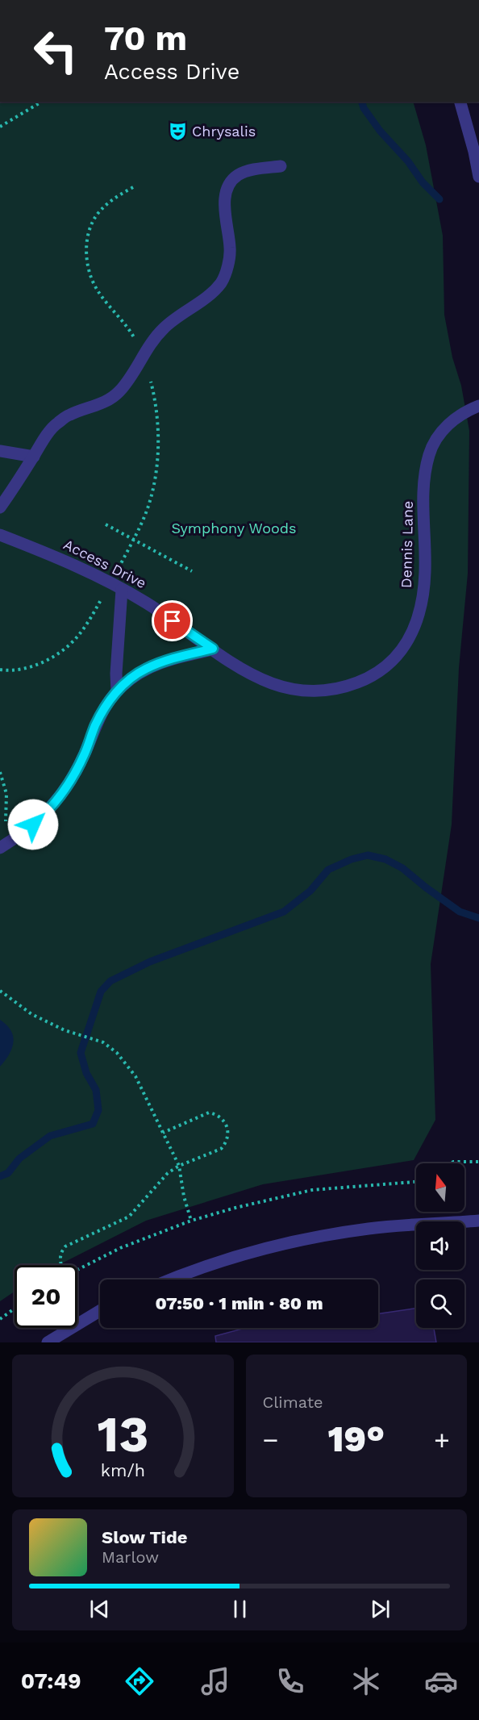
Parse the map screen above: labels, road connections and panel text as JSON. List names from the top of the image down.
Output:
{
  "streets": {
    "street": ["Dennis Lane", "Access Drive"]
  },
  "crossings": [
    ["Dennis Lane", "Access Drive"]
  ],
  "parks": ["Symphony Woods"],
  "places": {
    "theatre": ["Chrysalis"]
  },
  "north": "top",
  "page": {
    "turn": ["70 m", "Access Drive"],
    "limit": "20",
    "trip": "07:50 · 1 min · 80 m",
    "tile": "Climate",
    "heat": ["−", "19°", "+"],
    "song": ["Slow Tide", "Marlow"],
    "tabs": "07:49",
    "gauge": ["13", "km/h"]
  }
}
